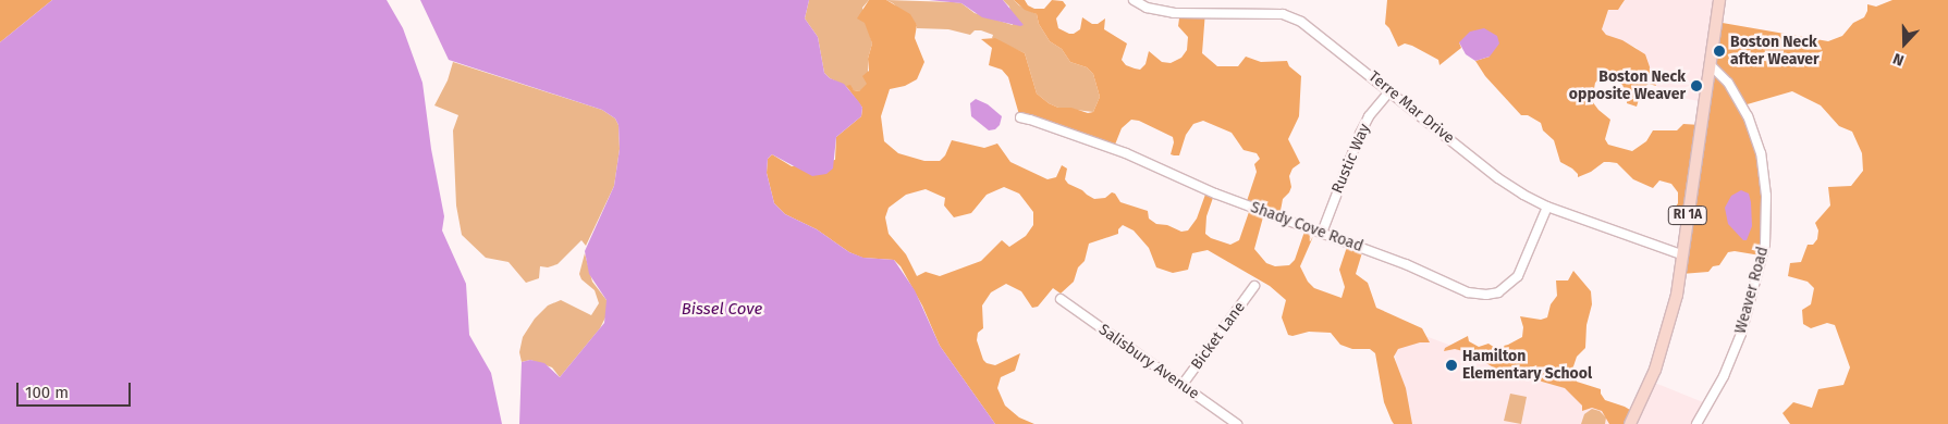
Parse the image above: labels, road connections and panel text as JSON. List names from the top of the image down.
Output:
{
  "streets": {
    "main road": ["RI 1A"],
    "street": [
      "Terre Mar Drive",
      "Rustic Way",
      "Shady Cove Road",
      "Weaver Road",
      "Bicket Lane",
      "Salisbury Avenue"
    ]
  },
  "crossings": [
    ["Terre Mar Drive", "Rustic Way"],
    ["Terre Mar Drive", "RI 1A"],
    ["Terre Mar Drive", "Shady Cove Road"],
    ["Rustic Way", "Shady Cove Road"],
    ["RI 1A", "Weaver Road"],
    ["Bicket Lane", "Salisbury Avenue"]
  ],
  "water": ["Bissel Cove"],
  "places": ["Boston Neck after Weaver", "Boston Neck opposite Weaver", "Hamilton Elementary School"],
  "scale_bar": "100 m",
  "north": "bottom"
}
